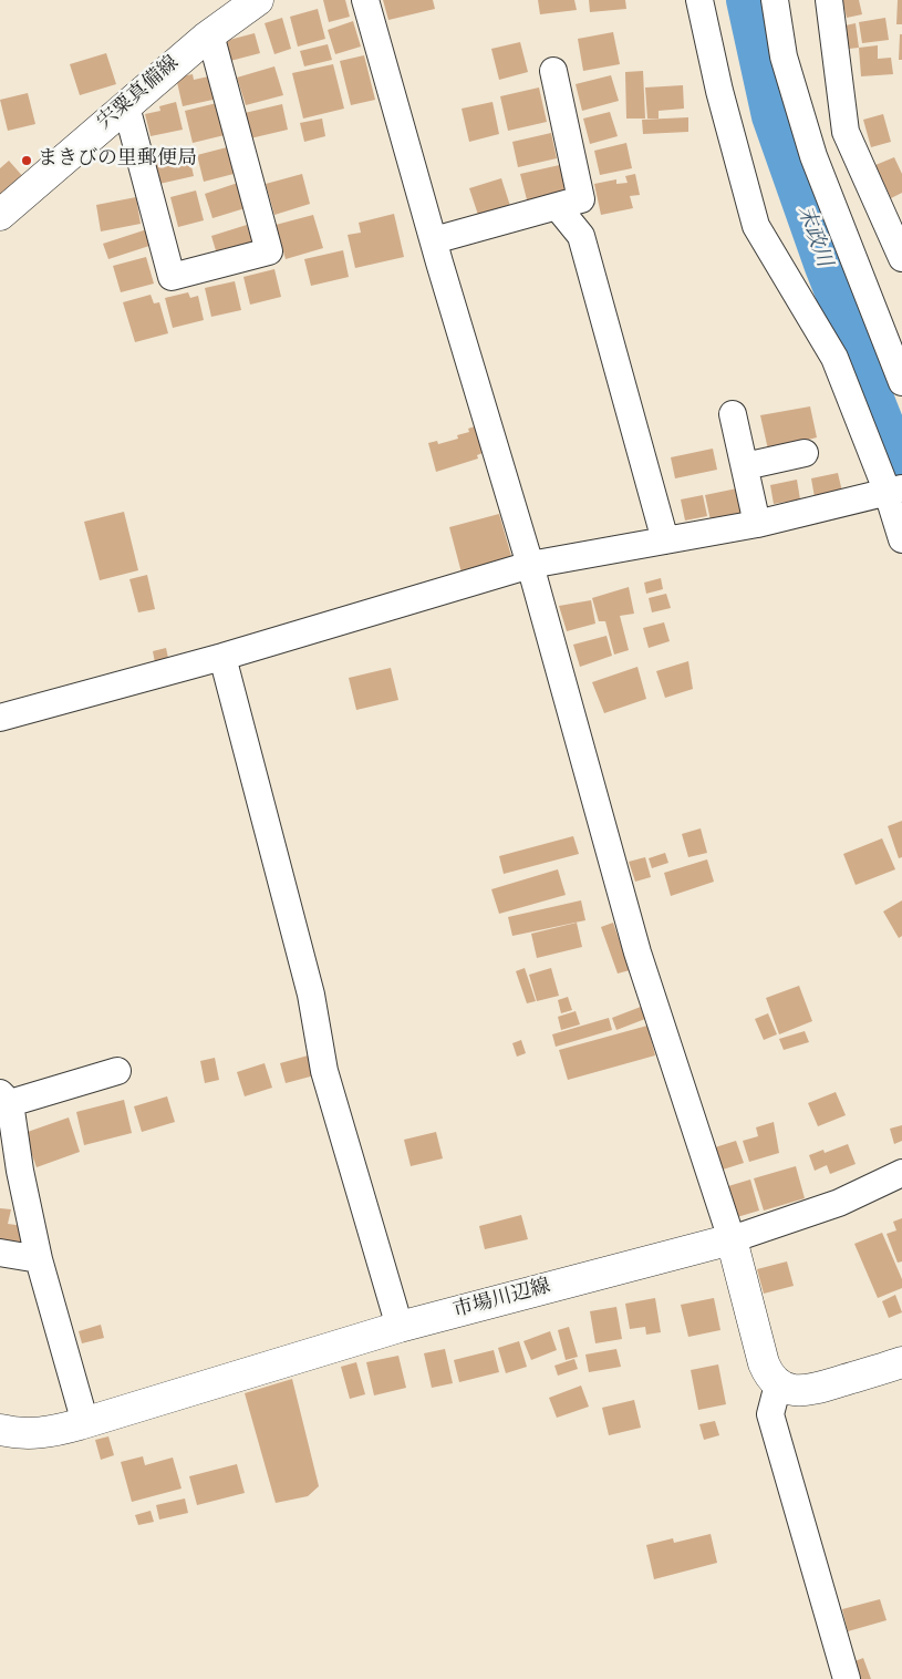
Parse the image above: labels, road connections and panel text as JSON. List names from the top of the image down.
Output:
{
  "streets": {
    "main road": ["宍粟真備線", "市場川辺線"]
  },
  "water": ["末政川"],
  "places": ["まきびの里郵便局"]
}
